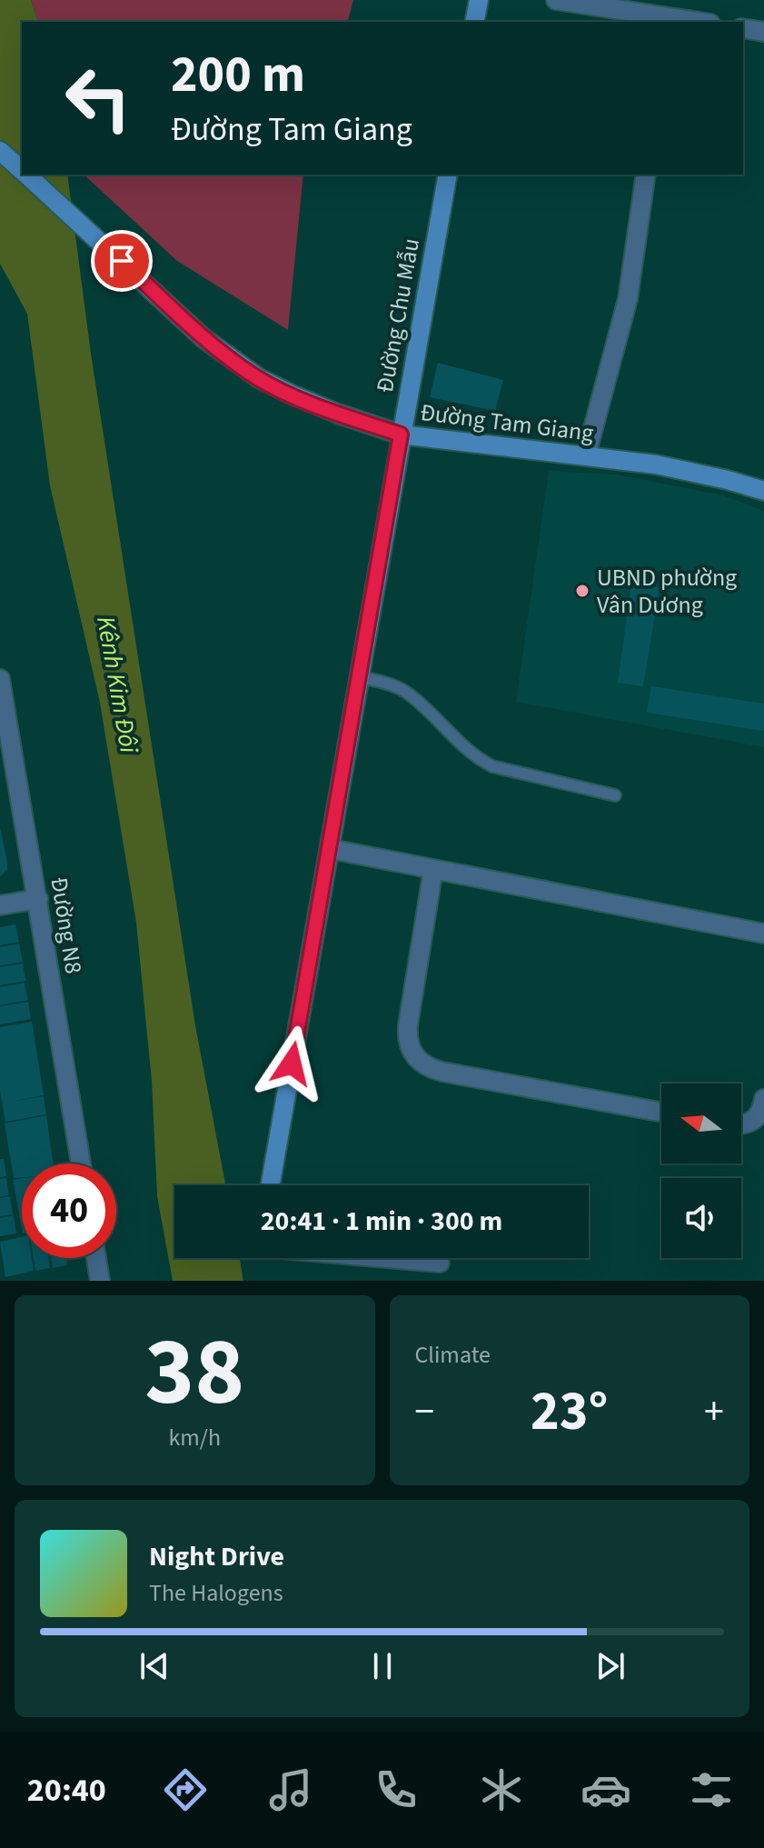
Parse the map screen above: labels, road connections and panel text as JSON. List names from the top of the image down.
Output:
{
  "streets": {
    "street": ["Đường Chu Mẫu", "Đường Tam Giang", "Đường N8"]
  },
  "crossings": [
    ["Đường Chu Mẫu", "Đường Tam Giang"]
  ],
  "water": ["Kênh Kim Đôi"],
  "places": ["UBND phường Vân Dương"],
  "north": "left",
  "page": {
    "turn": ["200 m", "Đường Tam Giang"],
    "limit": "40",
    "trip": "20:41 · 1 min · 300 m",
    "tile": [
      ["38", "km/h"],
      "Climate"
    ],
    "heat": ["−", "23°", "+"],
    "song": ["Night Drive", "The Halogens"],
    "tabs": "20:40"
  }
}
